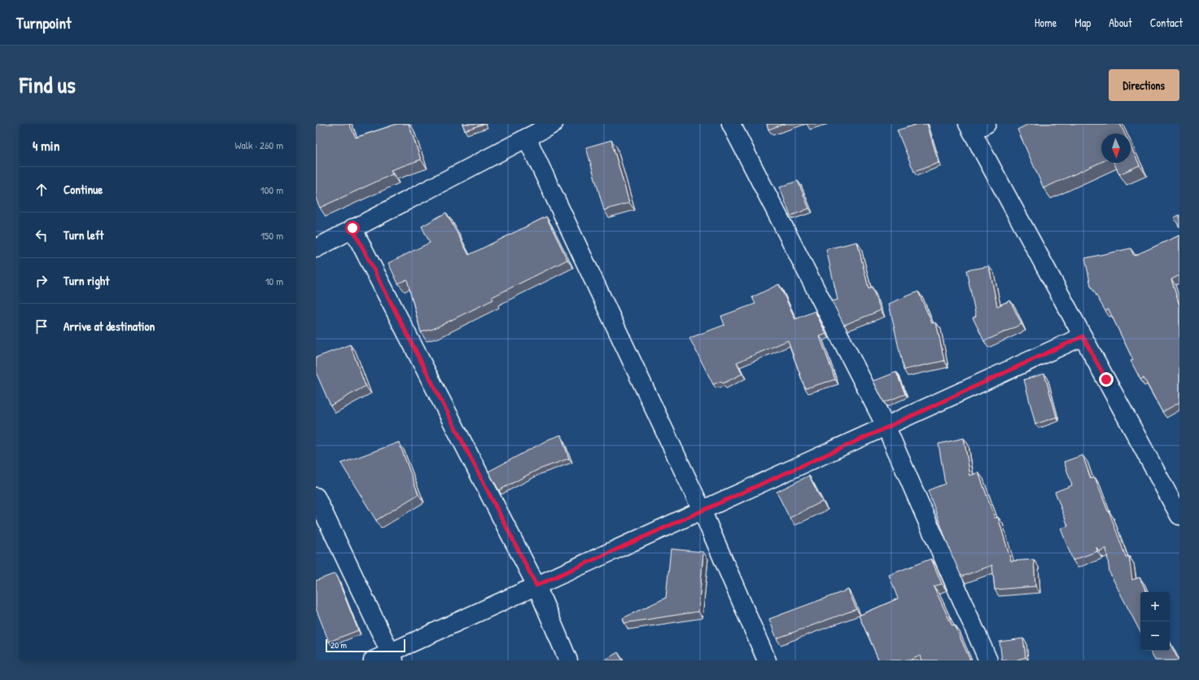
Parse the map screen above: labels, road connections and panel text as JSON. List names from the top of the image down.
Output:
{
  "scale_bar": "20 m",
  "north": "bottom",
  "page": {
    "header": "Turnpoint",
    "nav": [
      "Home",
      "Map",
      "About",
      "Contact"
    ],
    "title": "Find us",
    "buttons": "Directions",
    "heading": ["4 min", "Walk · 260 m"],
    "list": [
      ["Continue", "100 m"],
      ["Turn left", "150 m"],
      ["Turn right", "10 m"],
      "Arrive at destination"
    ],
    "map_buttons": ["+", "−"],
    "scale": "20 m"
  }
}
